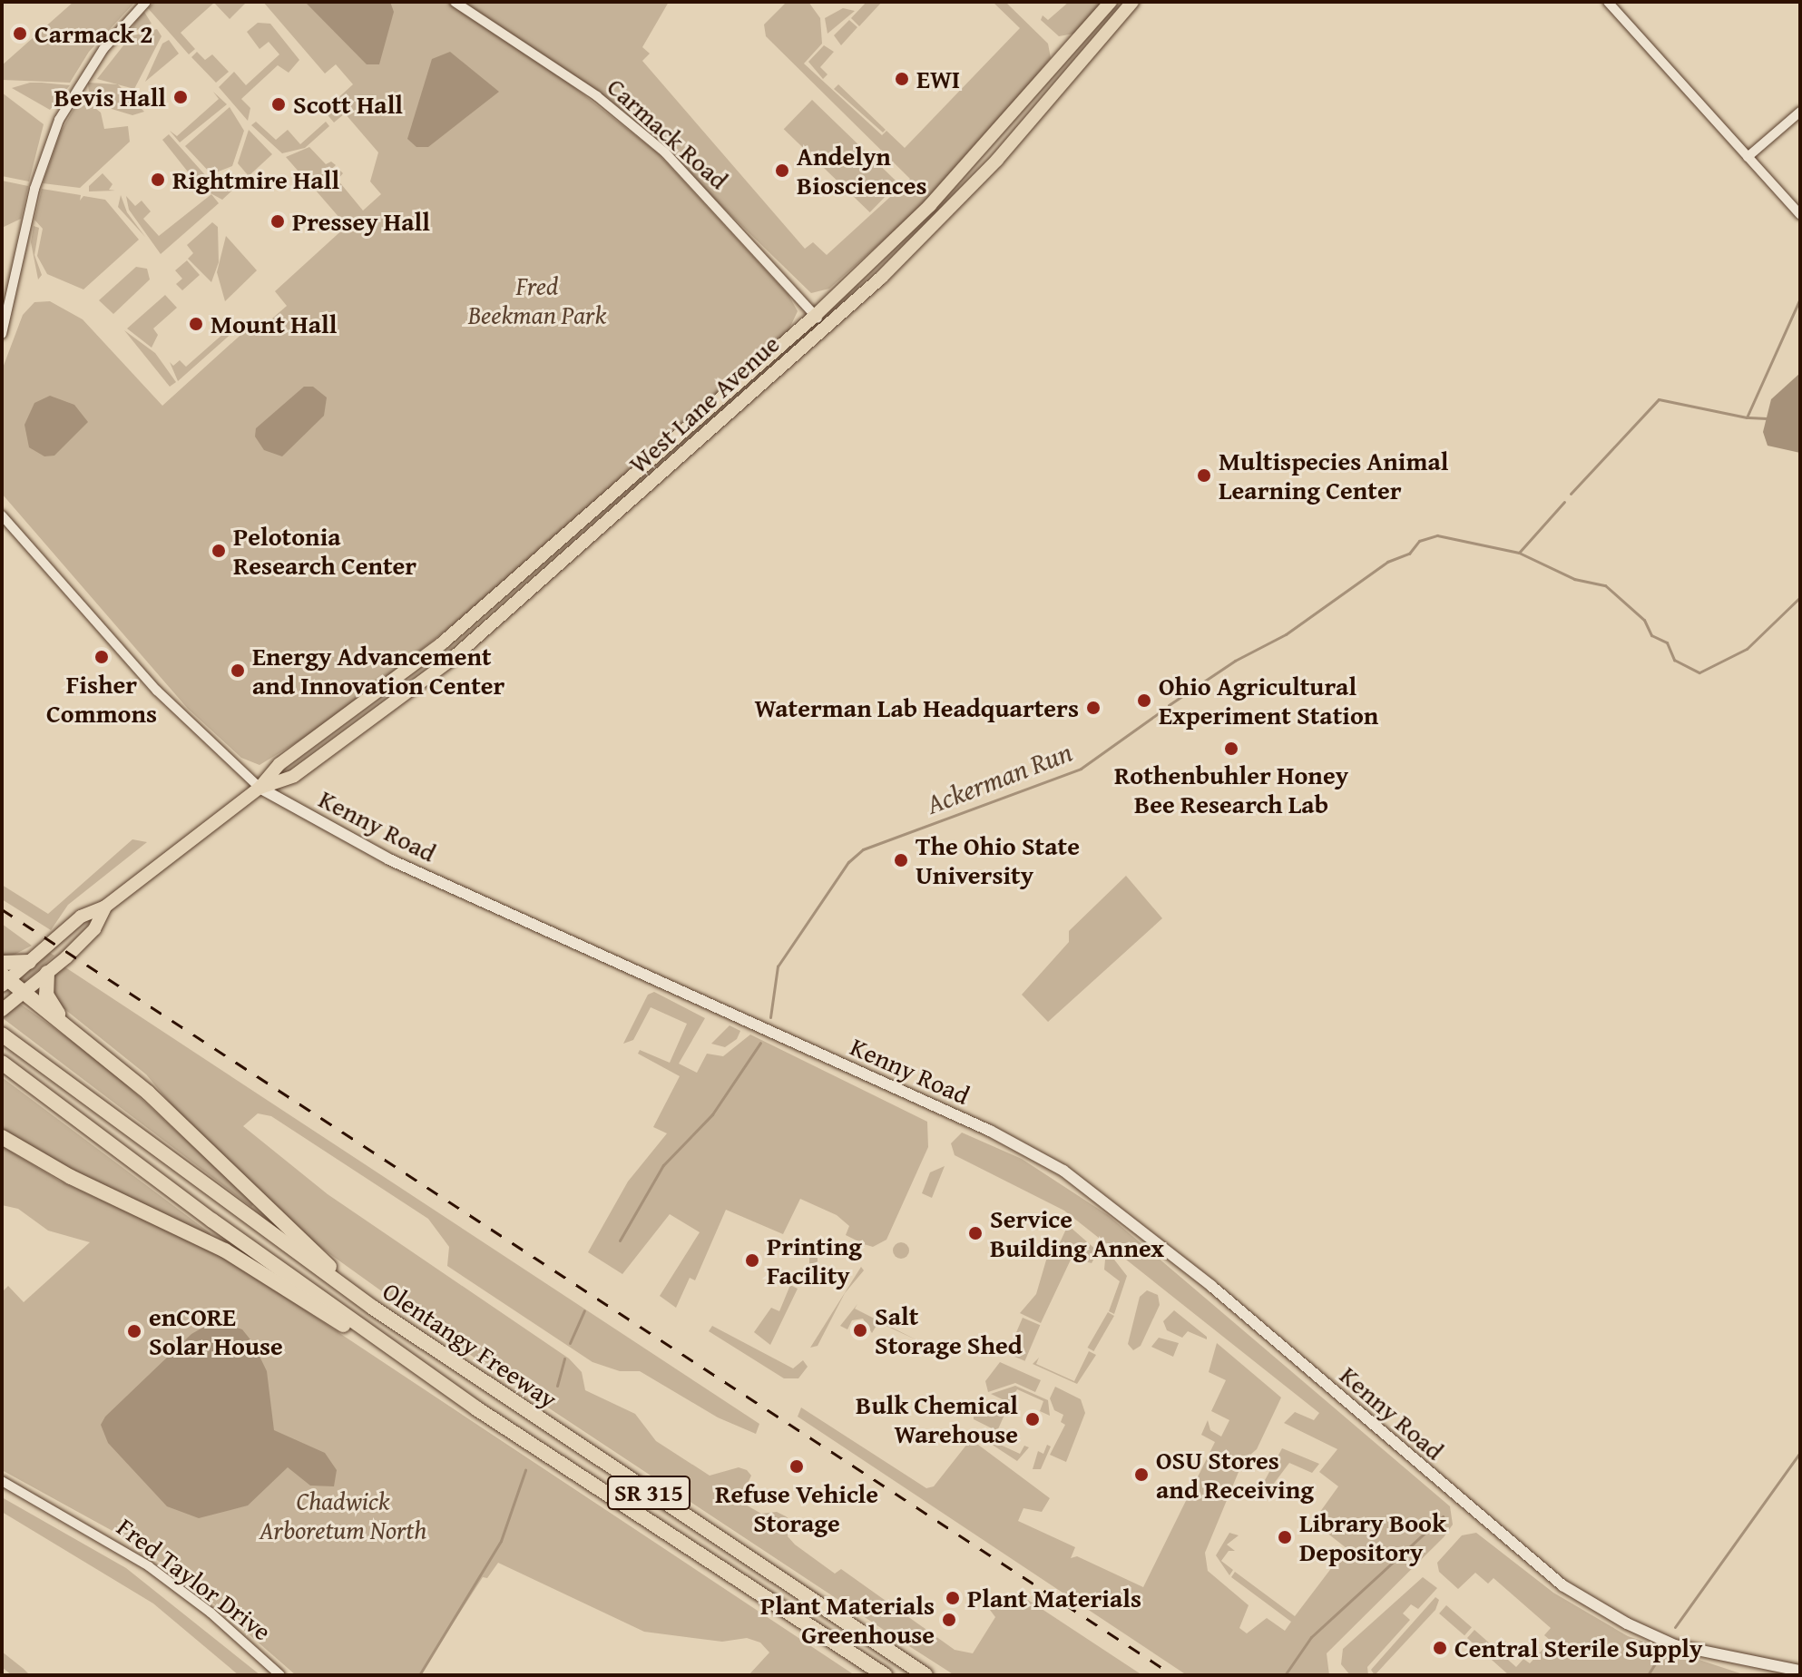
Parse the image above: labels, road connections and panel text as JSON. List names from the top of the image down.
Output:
{
  "streets": {
    "highway": ["Olentangy Freeway", "SR 315"],
    "main road": ["West Lane Avenue", "Kenny Road"],
    "street": ["Carmack Road", "Fred Taylor Drive"]
  },
  "crossings": [
    ["Carmack Road", "West Lane Avenue"],
    ["West Lane Avenue", "Kenny Road"]
  ],
  "water": ["Ackerman Run"],
  "parks": ["Fred Beekman Park", "Chadwick Arboretum North"],
  "places": [
    "Carmack 2",
    "EWI",
    "Bevis Hall",
    "Scott Hall",
    "Andelyn Biosciences",
    "Rightmire Hall",
    "Pressey Hall",
    "Mount Hall",
    "Multispecies Animal Learning Center",
    "Pelotonia Research Center",
    "Fisher Commons",
    "Energy Advancement and Innovation Center",
    "Ohio Agricultural Experiment Station",
    "Waterman Lab Headquarters",
    "Rothenbuhler Honey Bee Research Lab",
    "The Ohio State University",
    "Service Building Annex",
    "Printing Facility",
    "Salt Storage Shed",
    "enCORE Solar House",
    "Bulk Chemical Warehouse",
    "Refuse Vehicle Storage",
    "OSU Stores and Receiving",
    "Library Book Depository",
    "Plant Materials",
    "Plant Materials Greenhouse",
    "Central Sterile Supply"
  ]
}
